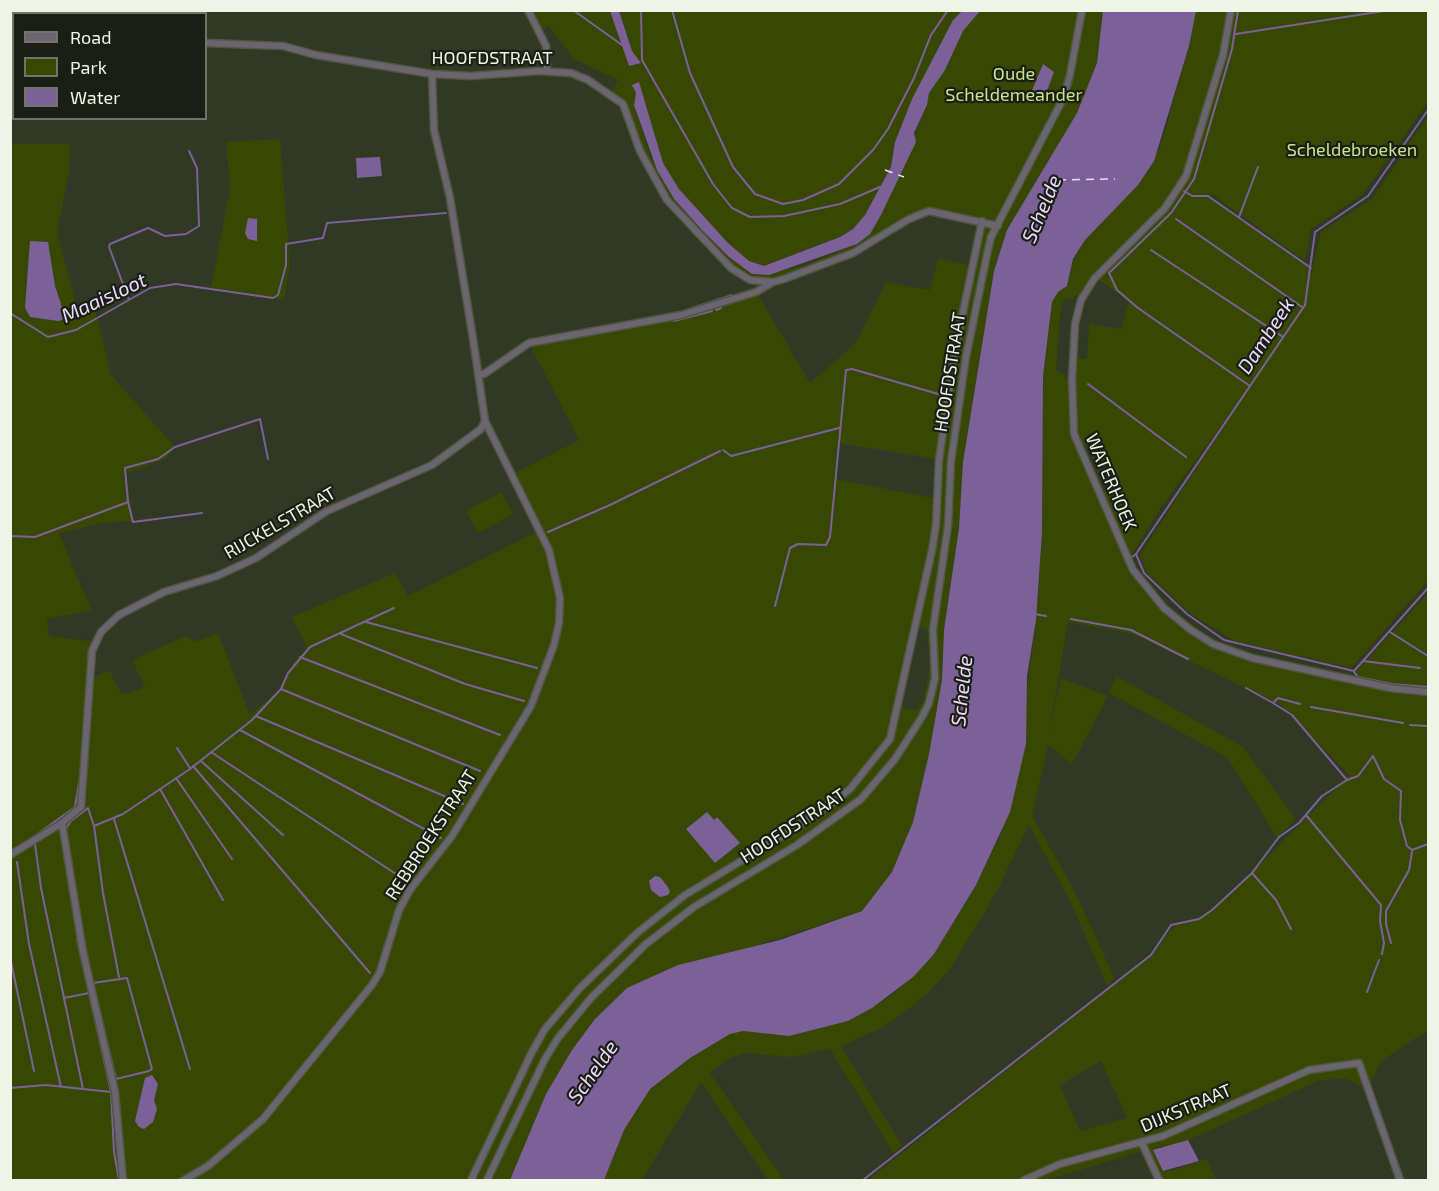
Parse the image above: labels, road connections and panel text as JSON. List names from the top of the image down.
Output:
{
  "streets": {
    "street": [
      "HOOFDSTRAAT",
      "WATERHOEK",
      "RIJCKELSTRAAT",
      "REBBROEKSTRAAT",
      "DIJKSTRAAT"
    ]
  },
  "crossings": [
    ["RIJCKELSTRAAT", "REBBROEKSTRAAT"]
  ],
  "water": ["Schelde", "Maaisloot", "Dambeek"],
  "parks": ["Oude Scheldemeander", "Scheldebroeken"],
  "legend": ["Road", "Park", "Water"]
}
